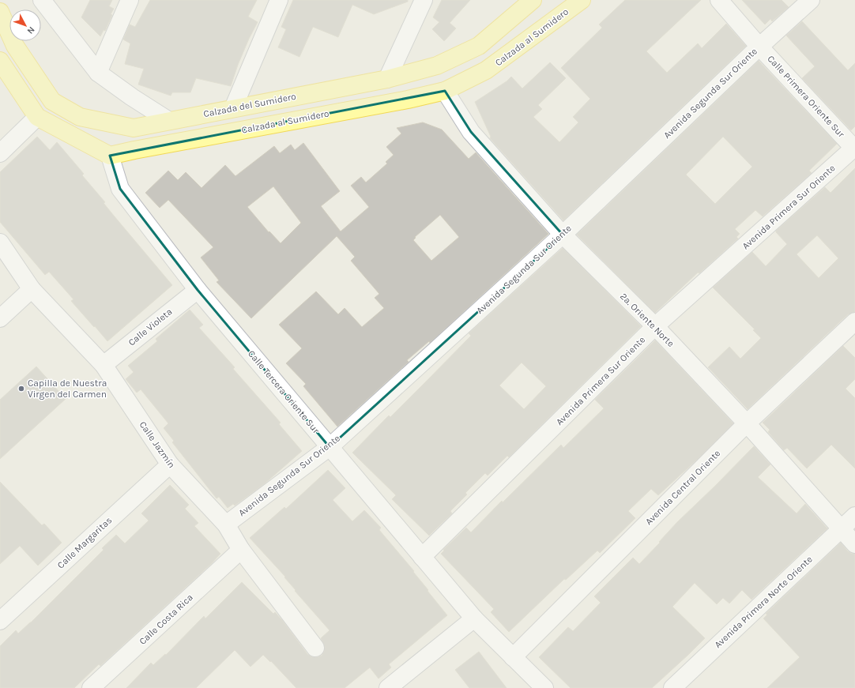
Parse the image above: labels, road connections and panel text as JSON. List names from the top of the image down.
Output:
{
  "streets": {
    "main road": ["Calzada al Sumidero", "Calzada del Sumidero"],
    "street": [
      "Avenida Segunda Sur Oriente",
      "Calle Primera Oriente Sur",
      "Avenida Primera Sur Oriente",
      "2a. Oriente Norte",
      "Calle Violeta",
      "Calle Tercera Oriente Sur",
      "Calle Jazmín",
      "Avenida Central Oriente",
      "Calle Margaritas",
      "Avenida Primera Norte Oriente",
      "Calle Costa Rica"
    ]
  },
  "crossings": [
    ["Calzada al Sumidero", "2a. Oriente Norte"],
    ["Calzada al Sumidero", "Calle Tercera Oriente Sur"],
    ["Avenida Segunda Sur Oriente", "Calle Primera Oriente Sur"],
    ["Avenida Segunda Sur Oriente", "2a. Oriente Norte"],
    ["Avenida Segunda Sur Oriente", "Calle Tercera Oriente Sur"],
    ["Avenida Segunda Sur Oriente", "Calle Jazmín"],
    ["Calle Primera Oriente Sur", "Avenida Primera Sur Oriente"],
    ["Avenida Primera Sur Oriente", "2a. Oriente Norte"],
    ["Avenida Primera Sur Oriente", "Calle Tercera Oriente Sur"],
    ["2a. Oriente Norte", "Avenida Central Oriente"],
    ["2a. Oriente Norte", "Avenida Primera Norte Oriente"],
    ["Calle Violeta", "Calle Tercera Oriente Sur"],
    ["Calle Violeta", "Calle Jazmín"],
    ["Calle Tercera Oriente Sur", "Avenida Central Oriente"],
    ["Calle Jazmín", "Calle Margaritas"],
    ["Calle Jazmín", "Calle Costa Rica"]
  ],
  "places": ["Capilla de Nuestra Virgen del Carmen"],
  "north": "bottom right"
}
